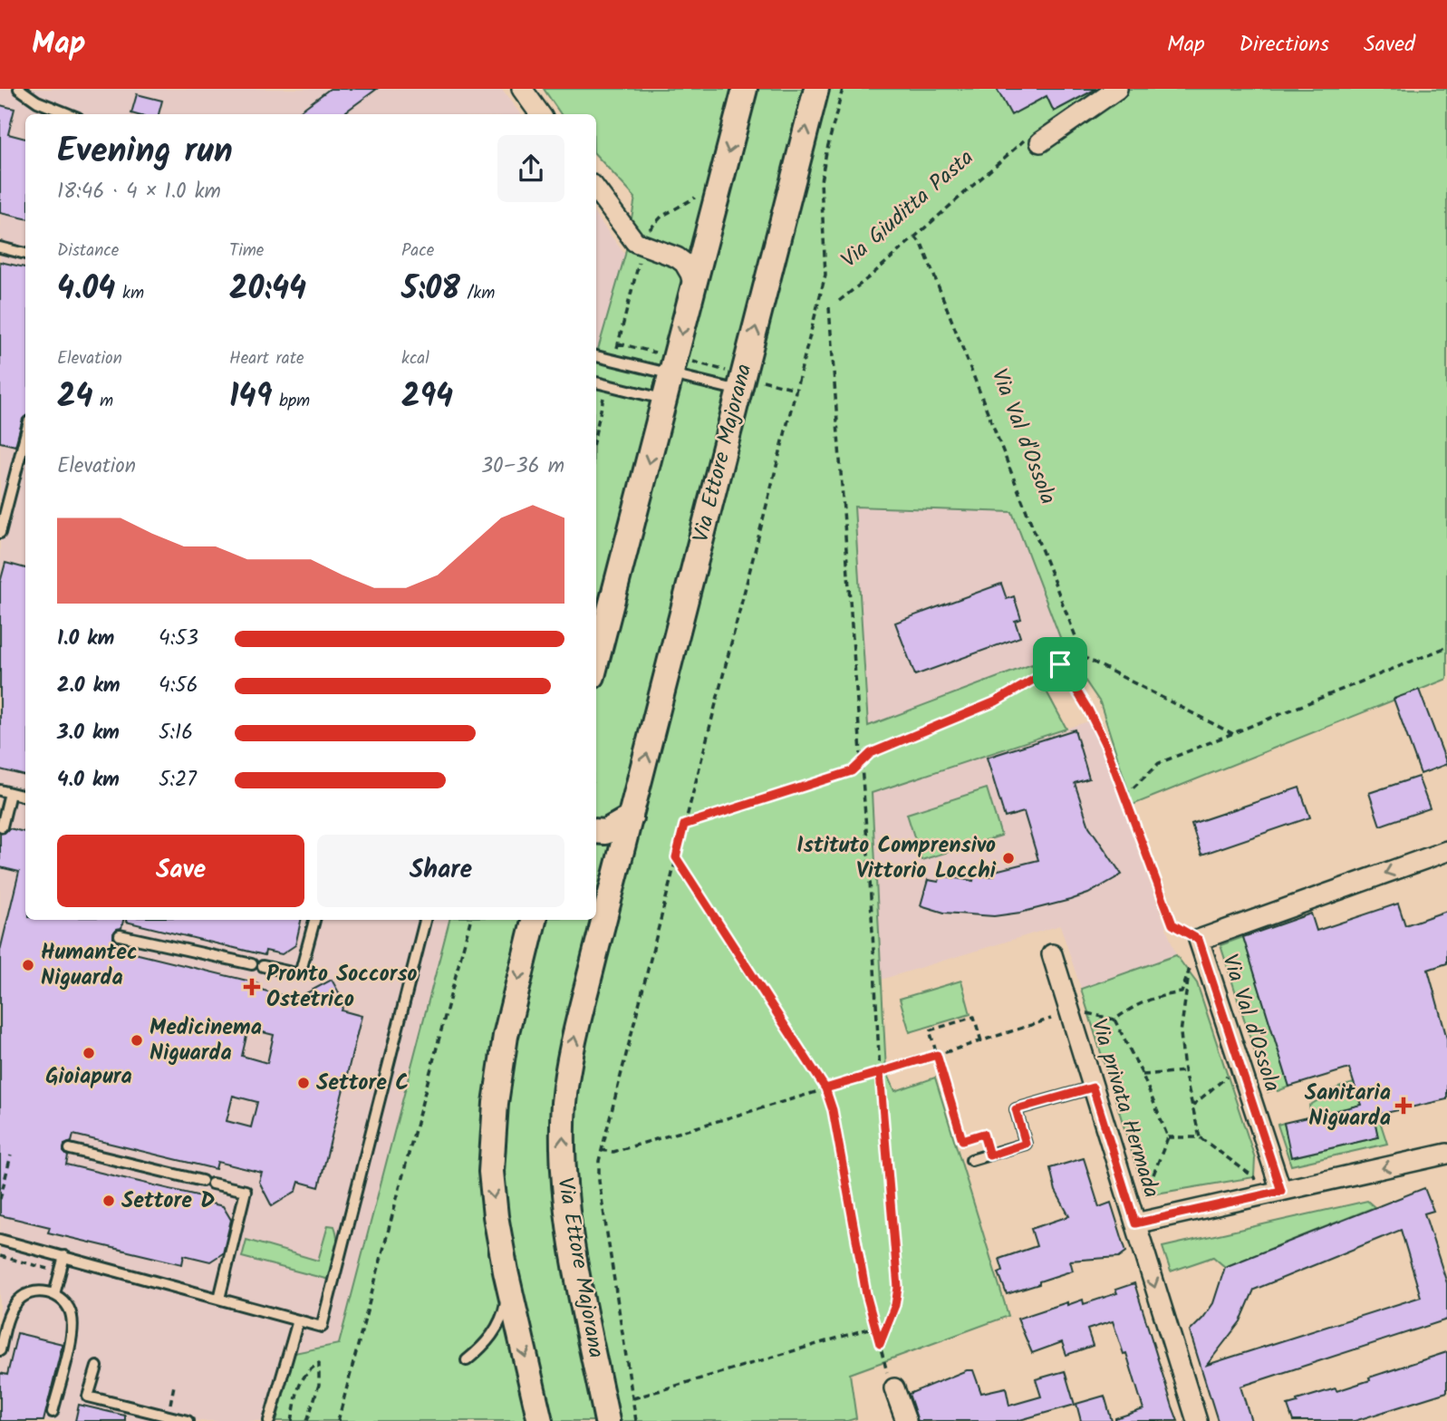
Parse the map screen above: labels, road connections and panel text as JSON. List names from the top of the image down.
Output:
{
  "streets": {
    "street": ["Via Val d'Ossola", "Via Ettore Majorana", "Via privata Hermada"],
    "path": ["Via Giuditta Pasta"]
  },
  "crossings": [
    ["Via Giuditta Pasta", "Via Val d'Ossola"]
  ],
  "one_way": ["Via privata Hermada"],
  "places": {
    "other": [
      "Istituto Comprensivo Vittorio Locchi",
      "Humantec Niguarda",
      "Medicinema Niguarda",
      "Gioiapura",
      "Settore C",
      "Settore D"
    ],
    "health": ["Pronto Soccorso Ostetrico", "Sanitaria Niguarda"]
  },
  "page": {
    "header": "Map",
    "nav": ["Map", "Directions", "Saved"],
    "heading": ["Evening run", "18:46 · 4 × 1.0 km"],
    "stats": [
      ["Distance", "4.04 km"],
      ["Time", "20:44"],
      ["Pace", "5:08 /km"],
      ["Elevation", "24 m"],
      ["Heart rate", "149 bpm"],
      ["kcal", "294"]
    ],
    "chart": ["Elevation", "30–36 m"],
    "list": [
      {
        "name": "1.0 km",
        "note": "4:53"
      },
      {
        "name": "2.0 km",
        "note": "4:56"
      },
      {
        "name": "3.0 km",
        "note": "5:16"
      },
      {
        "name": "4.0 km",
        "note": "5:27"
      }
    ],
    "buttons": ["Save", "Share"]
  }
}
